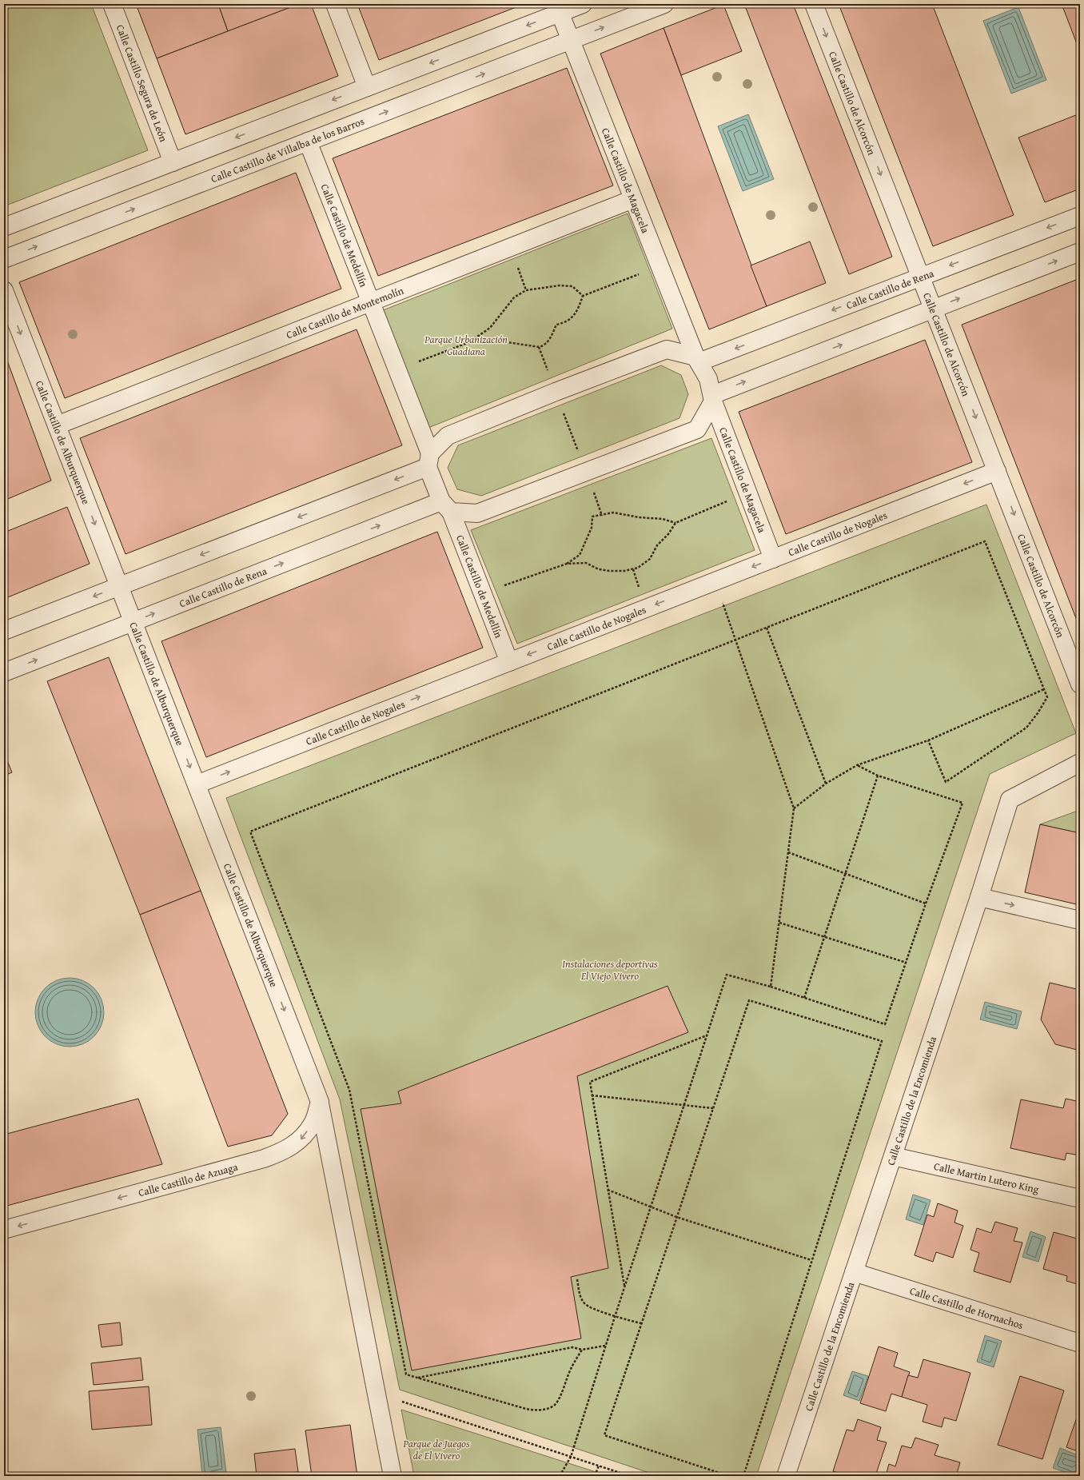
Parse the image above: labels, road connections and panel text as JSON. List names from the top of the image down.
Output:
{
  "streets": {
    "street": [
      "Calle Castillo Segura de León",
      "Calle Castillo de Alcorcón",
      "Calle Castillo de Villalba de los Barros",
      "Calle Castillo de Magacela",
      "Calle Castillo de Medellín",
      "Calle Castillo de Rena",
      "Calle Castillo de Montemolín",
      "Calle Castillo de Alburquerque",
      "Calle Castillo de Nogales",
      "Calle Castillo de la Encomienda",
      "Calle Martin Lutero King",
      "Calle Castillo de Azuaga",
      "Calle Castillo de Hornachos"
    ]
  },
  "crossings": [
    ["Calle Castillo de Alcorcón", "Calle Castillo de Rena"],
    ["Calle Castillo de Alcorcón", "Calle Castillo de Nogales"],
    ["Calle Castillo de Villalba de los Barros", "Calle Castillo de Magacela"],
    ["Calle Castillo de Villalba de los Barros", "Calle Castillo de Medellín"],
    ["Calle Castillo de Magacela", "Calle Castillo de Rena"],
    ["Calle Castillo de Magacela", "Calle Castillo de Montemolín"],
    ["Calle Castillo de Magacela", "Calle Castillo de Nogales"],
    ["Calle Castillo de Medellín", "Calle Castillo de Rena"],
    ["Calle Castillo de Medellín", "Calle Castillo de Montemolín"],
    ["Calle Castillo de Medellín", "Calle Castillo de Nogales"],
    ["Calle Castillo de Rena", "Calle Castillo de Alburquerque"],
    ["Calle Castillo de Montemolín", "Calle Castillo de Alburquerque"],
    ["Calle Castillo de Alburquerque", "Calle Castillo de Nogales"],
    ["Calle Castillo de Alburquerque", "Calle Castillo de Azuaga"],
    ["Calle Castillo de la Encomienda", "Calle Martin Lutero King"],
    ["Calle Castillo de la Encomienda", "Calle Castillo de Hornachos"]
  ],
  "one_way": ["Calle Castillo de Alcorcón", "Calle Castillo de Alburquerque", "Calle Castillo de Azuaga"],
  "parks": ["Parque Urbanización Guadiana", "Instalaciones deportivas El Viejo Vivero", "Parque de Juegos de El Vivero"]
}
